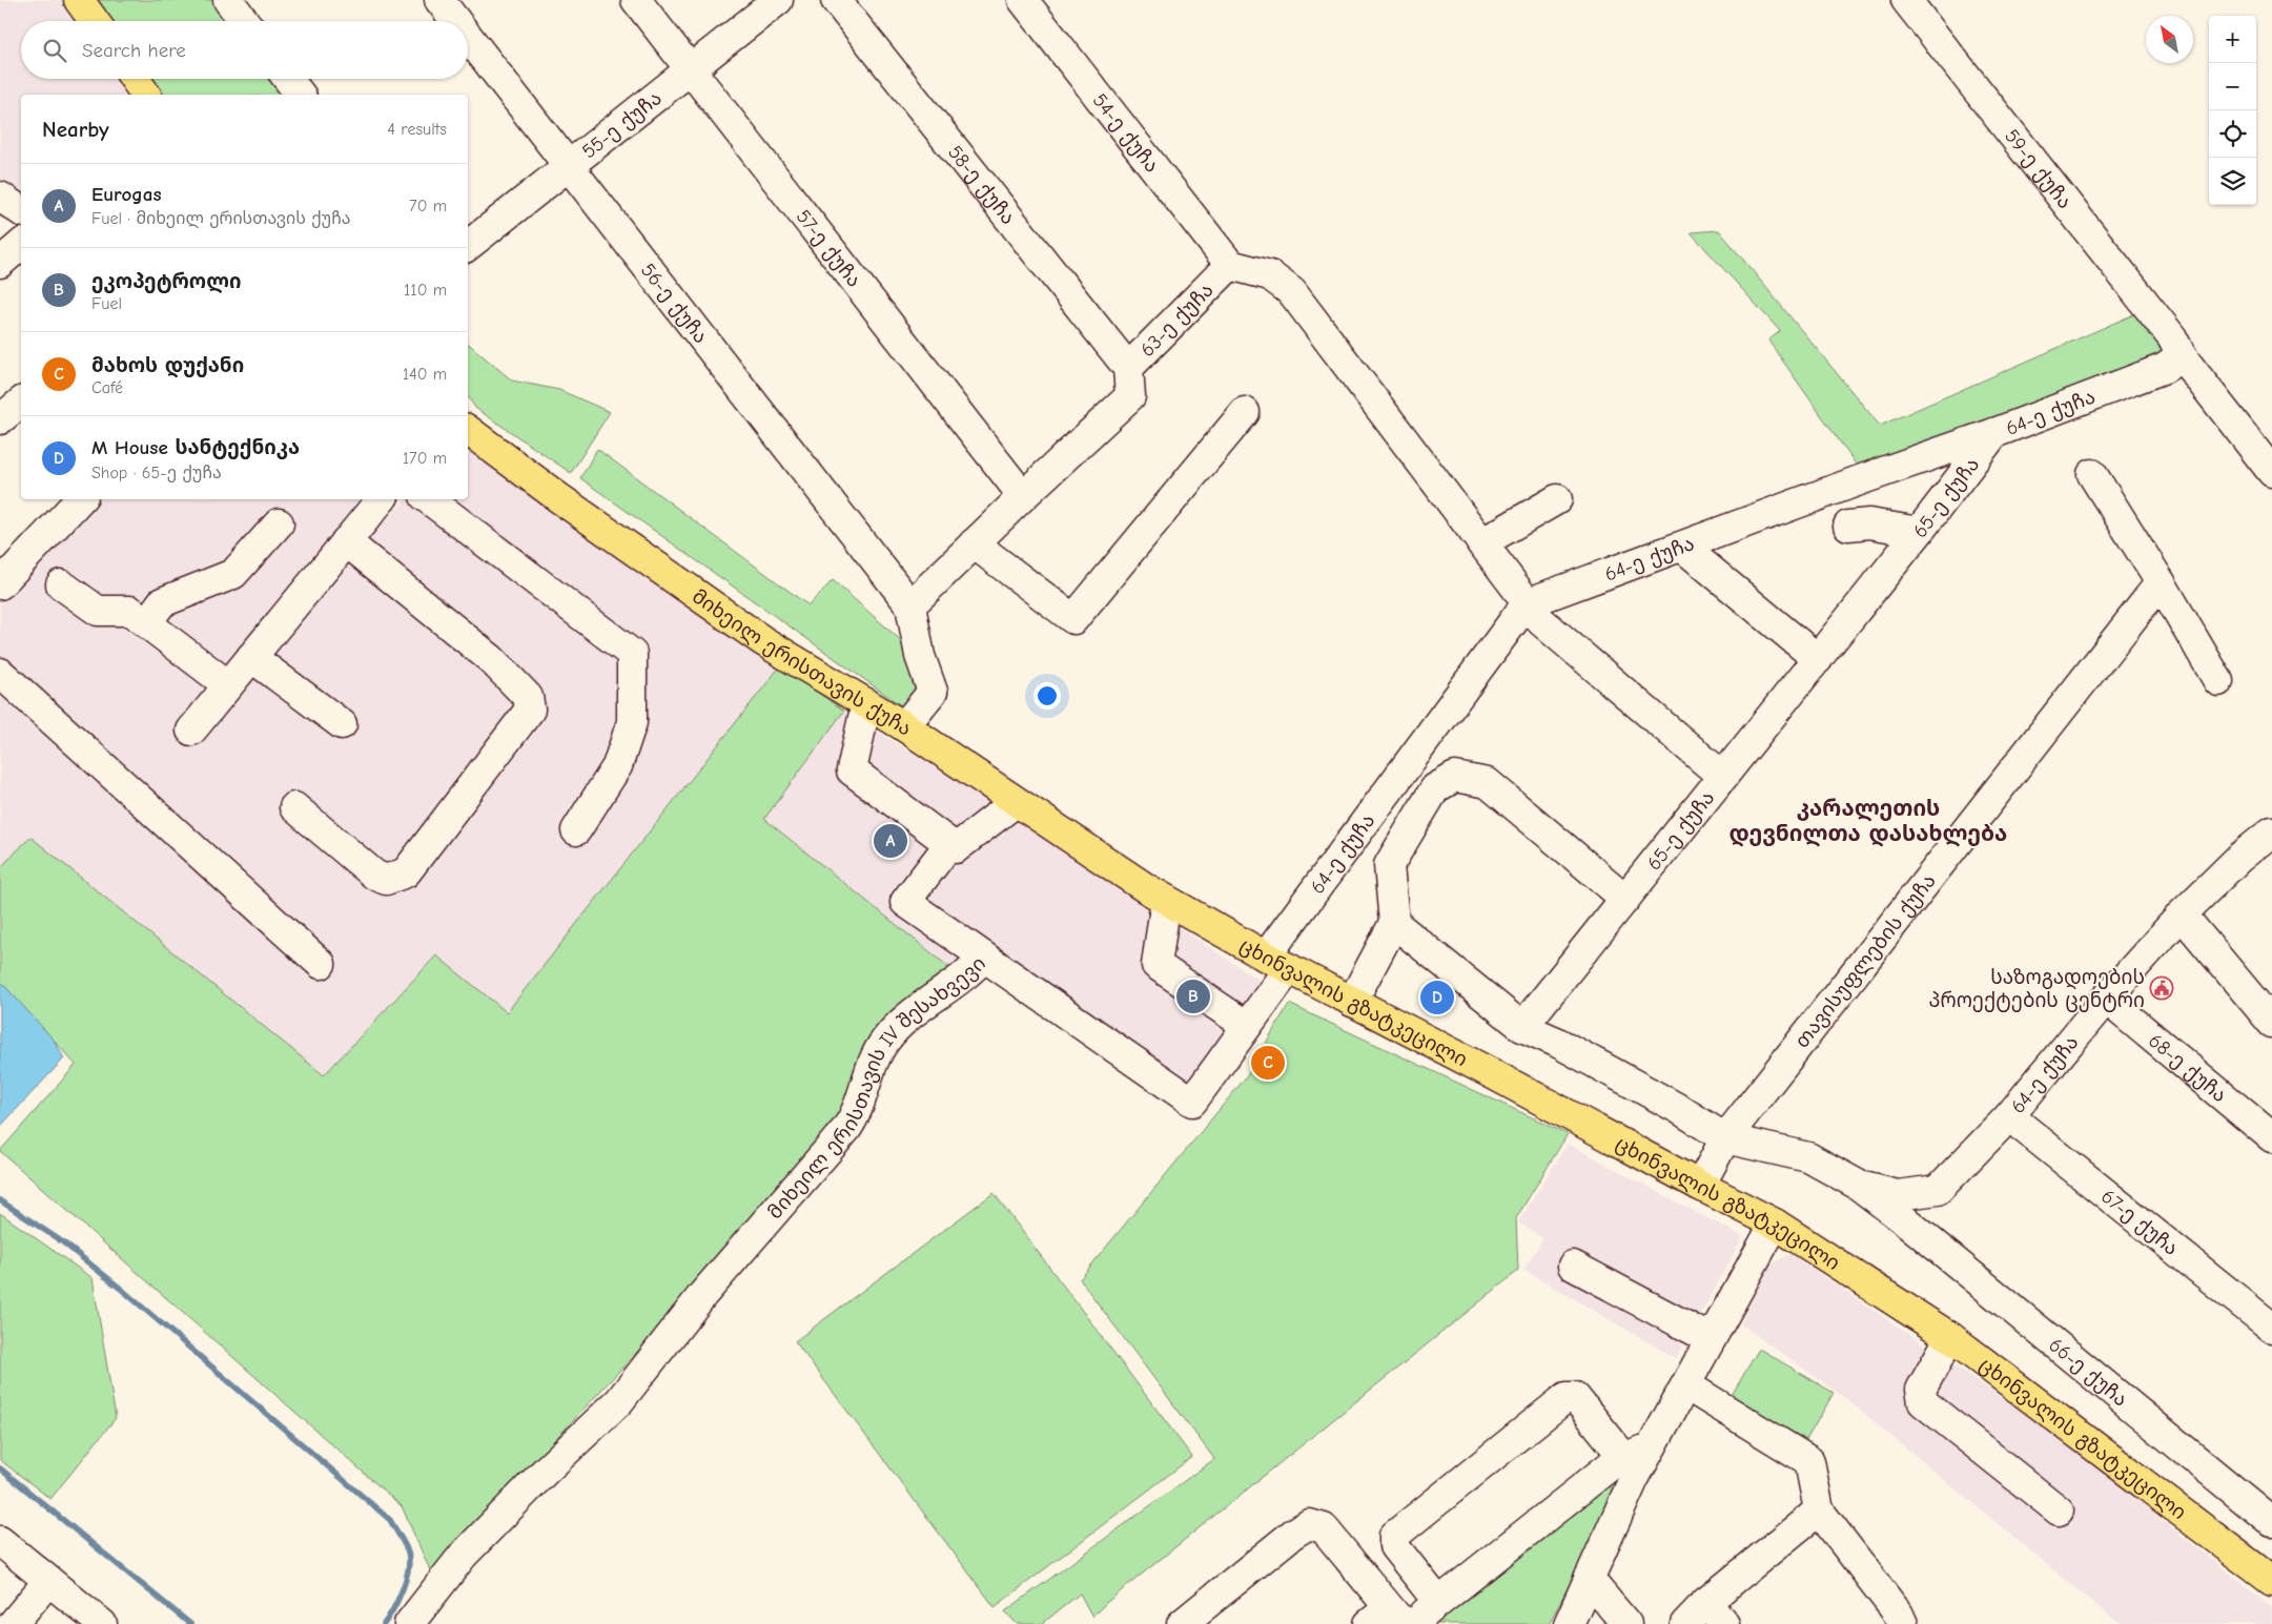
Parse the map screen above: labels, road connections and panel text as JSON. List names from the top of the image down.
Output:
{
  "streets": {
    "main road": ["მიხეილ ერისთავის ქუჩა", "ცხინვალის გზატკეცილი"],
    "street": [
      "55-ე ქუჩა",
      "54-ე ქუჩა",
      "59-ე ქუჩა",
      "58-ე ქუჩა",
      "57-ე ქუჩა",
      "56-ე ქუჩა",
      "63-ე ქუჩა",
      "64-ე ქუჩა",
      "65-ე ქუჩა",
      "თავისუფლების ქუჩა",
      "68-ე ქუჩა",
      "მიხეილ ერისთავის IV შესახვევი",
      "67-ე ქუჩა",
      "66-ე ქუჩა"
    ]
  },
  "crossings": [
    ["55-ე ქუჩა", "57-ე ქუჩა"],
    ["55-ე ქუჩა", "56-ე ქუჩა"],
    ["54-ე ქუჩა", "63-ე ქუჩა"],
    ["59-ე ქუჩა", "64-ე ქუჩა"],
    ["58-ე ქუჩა", "63-ე ქუჩა"],
    ["57-ე ქუჩა", "63-ე ქუჩა"],
    ["56-ე ქუჩა", "63-ე ქუჩა"],
    ["63-ე ქუჩა", "64-ე ქუჩა"],
    ["63-ე ქუჩა", "65-ე ქუჩა"],
    ["64-ე ქუჩა", "65-ე ქუჩა"],
    ["64-ე ქუჩა", "ცხინვალის გზატკეცილი"],
    ["64-ე ქუჩა", "68-ე ქუჩა"],
    ["64-ე ქუჩა", "მიხეილ ერისთავის IV შესახვევი"],
    ["64-ე ქუჩა", "67-ე ქუჩა"],
    ["64-ე ქუჩა", "66-ე ქუჩა"],
    ["მიხეილ ერისთავის ქუჩა", "ცხინვალის გზატკეცილი"],
    ["თავისუფლების ქუჩა", "ცხინვალის გზატკეცილი"],
    ["ცხინვალის გზატკეცილი", "მიხეილ ერისთავის IV შესახვევი"]
  ],
  "districts": ["კარალეთის დევნილთა დასახლება"],
  "places": {
    "public building": ["საზოგადოების პროექტების ცენტრი"]
  },
  "north": "top left",
  "page": {
    "map_buttons": ["+", "−"],
    "search": "Search here",
    "heading": ["Nearby", "4 results"],
    "list": [
      {
        "mark": "A",
        "name": "Eurogas",
        "note": "Fuel · მიხეილ ერისთავის ქუჩა",
        "value": "70 m"
      },
      {
        "mark": "B",
        "name": "ეკოპეტროლი",
        "note": "Fuel",
        "value": "110 m"
      },
      {
        "mark": "C",
        "name": "მახოს დუქანი",
        "note": "Café",
        "value": "140 m"
      },
      {
        "mark": "D",
        "name": "M House სანტექნიკა",
        "note": "Shop · 65-ე ქუჩა",
        "value": "170 m"
      }
    ],
    "pins": [
      "A",
      "B",
      "D",
      "C"
    ]
  }
}
